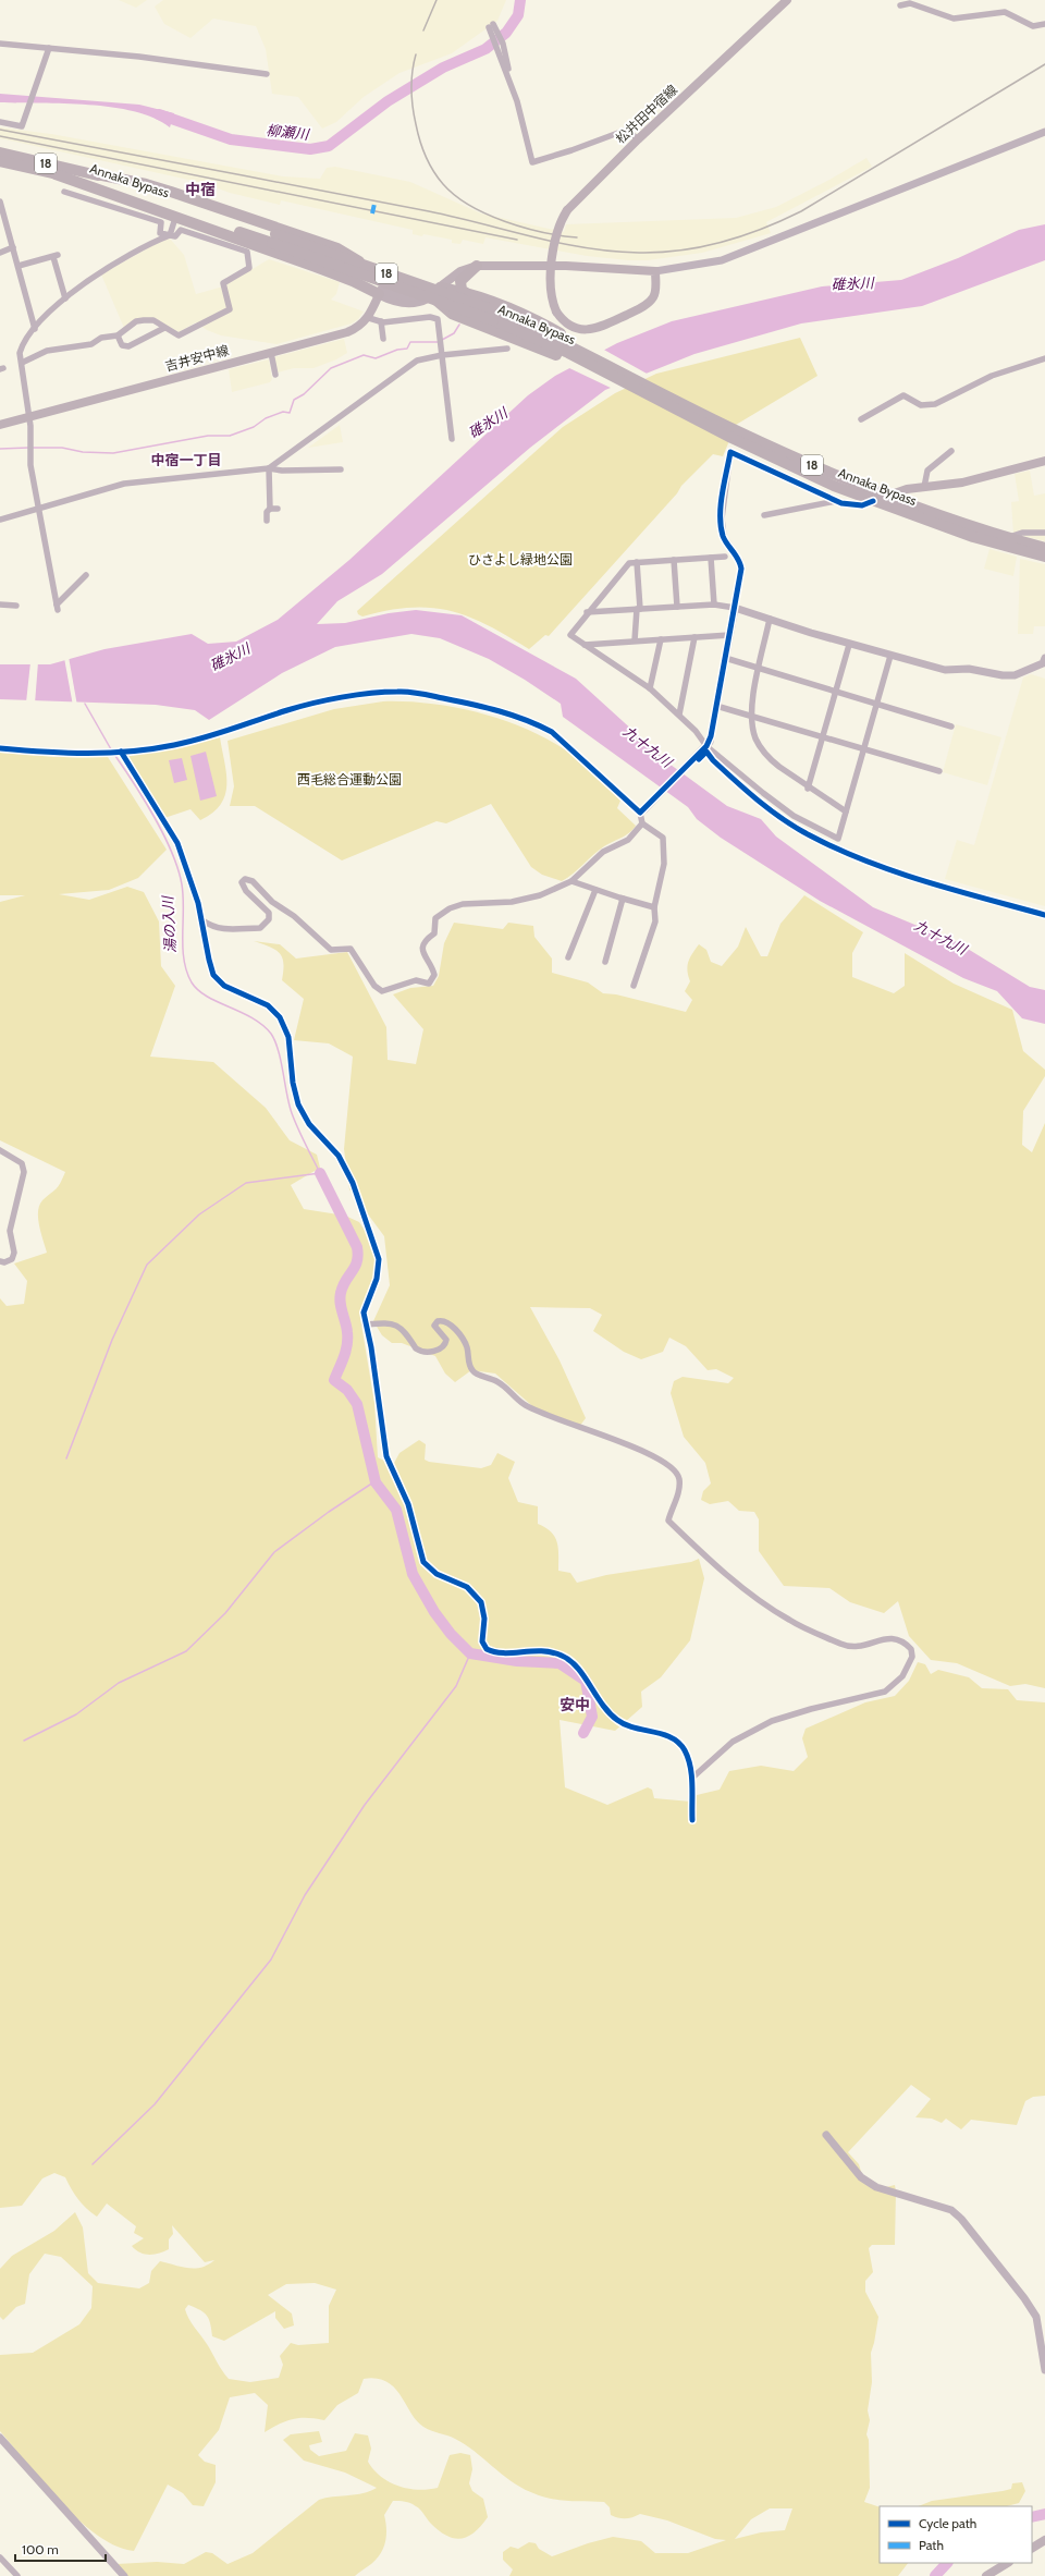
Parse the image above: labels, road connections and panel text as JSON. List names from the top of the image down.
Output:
{
  "streets": {
    "highway": ["18", "Annaka Bypass"],
    "main road": ["松井田中宿線", "吉井安中線"]
  },
  "districts": ["中宿", "中宿一丁目", "安中"],
  "water": [
    "柳瀬川",
    "碓氷川",
    "九十九川",
    "湯の入川"
  ],
  "parks": ["ひさよし緑地公園", "西毛総合運動公園"],
  "legend": ["Cycle path", "Path"],
  "scale_bar": "100 m"
}
